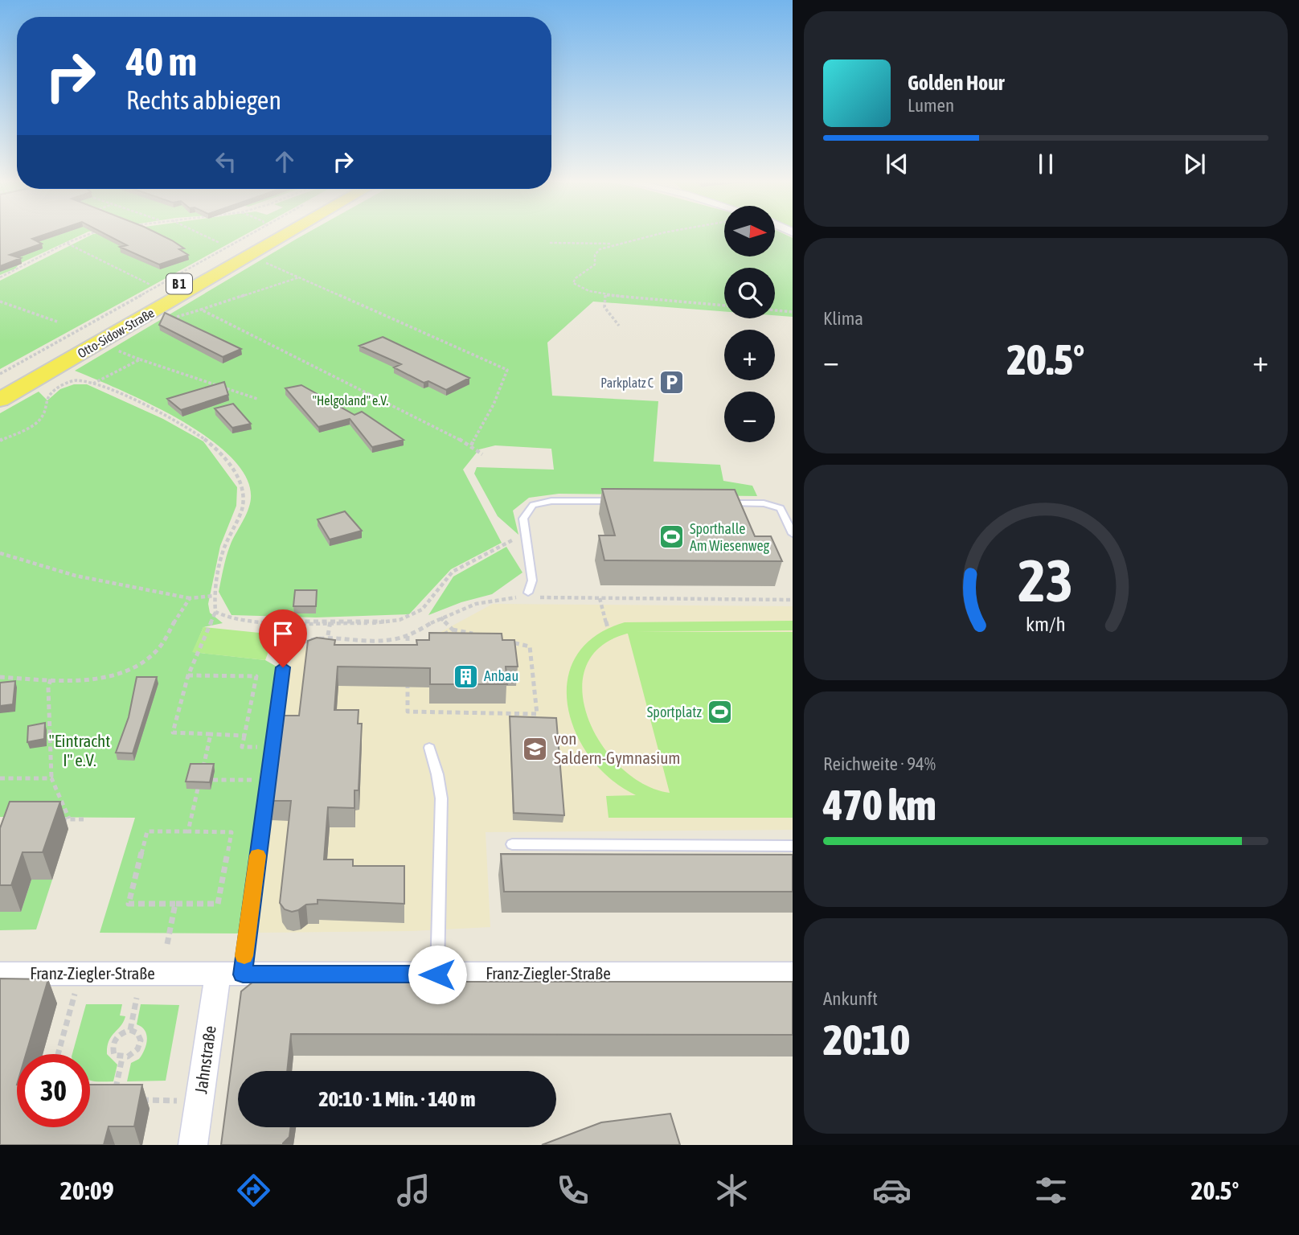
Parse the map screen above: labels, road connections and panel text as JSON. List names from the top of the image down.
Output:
{
  "streets": {
    "main road": ["B 1", "Otto-Sidow-Straße"],
    "street": ["Franz-Ziegler-Straße", "Jahnstraße"]
  },
  "crossings": [
    ["Franz-Ziegler-Straße", "Jahnstraße"]
  ],
  "parks": ["\"Helgoland\" e.V.", "\"Eintracht I\" e.V."],
  "places": {
    "parking": ["Parkplatz C"],
    "sports": ["Sporthalle Am Wiesenweg", "Sportplatz"],
    "building": ["Anbau"],
    "school or university": ["von Saldern-Gymnasium"]
  },
  "north": "right",
  "page": {
    "turn": ["40 m", "Rechts abbiegen"],
    "song": ["Golden Hour", "Lumen"],
    "map_buttons": ["+", "−"],
    "tile": [
      "Klima",
      ["Reichweite · 94%", "470 km"],
      ["Ankunft", "20:10"]
    ],
    "heat": ["−", "20.5°", "+"],
    "limit": "30",
    "trip": "20:10 · 1 Min. · 140 m",
    "tabs": ["20:09", "20.5°"],
    "gauge": ["23", "km/h"]
  }
}
